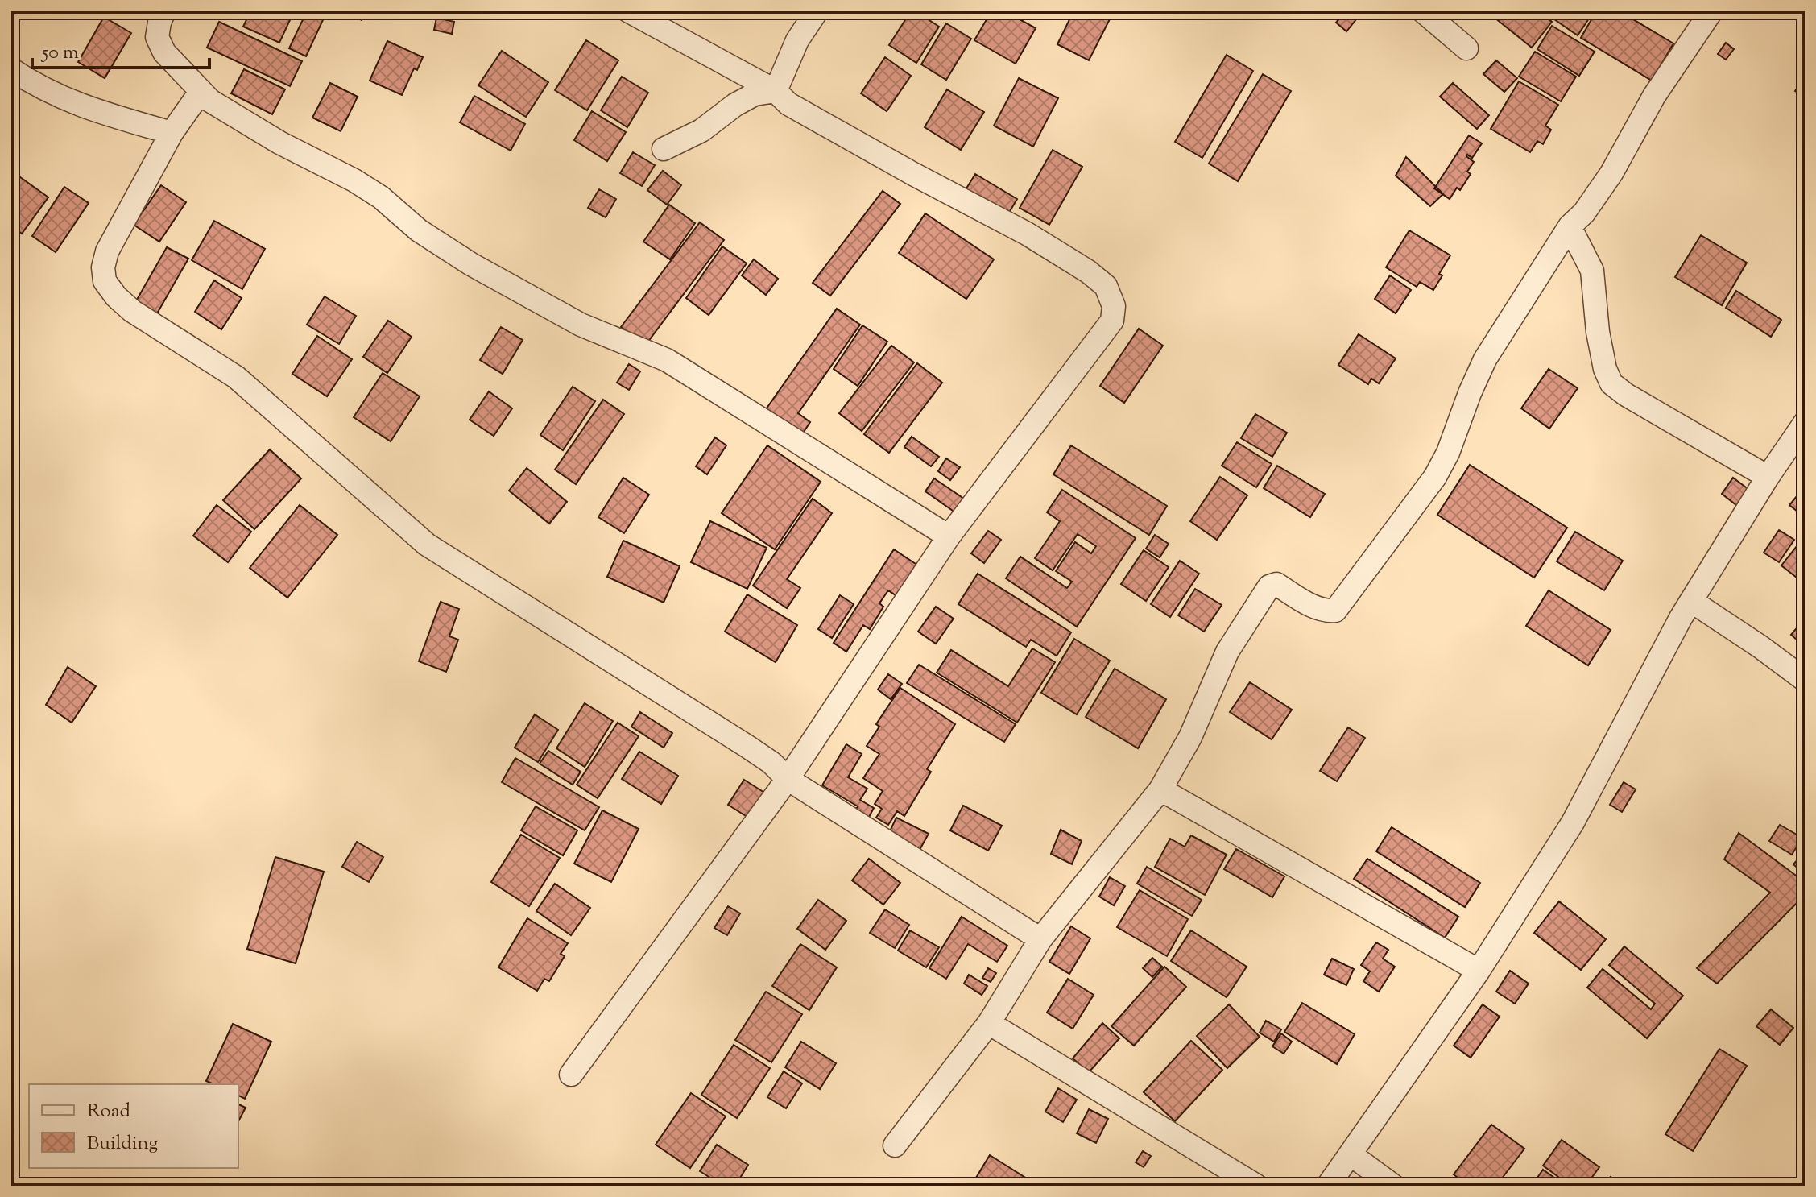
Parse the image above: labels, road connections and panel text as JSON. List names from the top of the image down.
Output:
{
  "legend": ["Road", "Building"],
  "scale_bar": "50 m"
}
